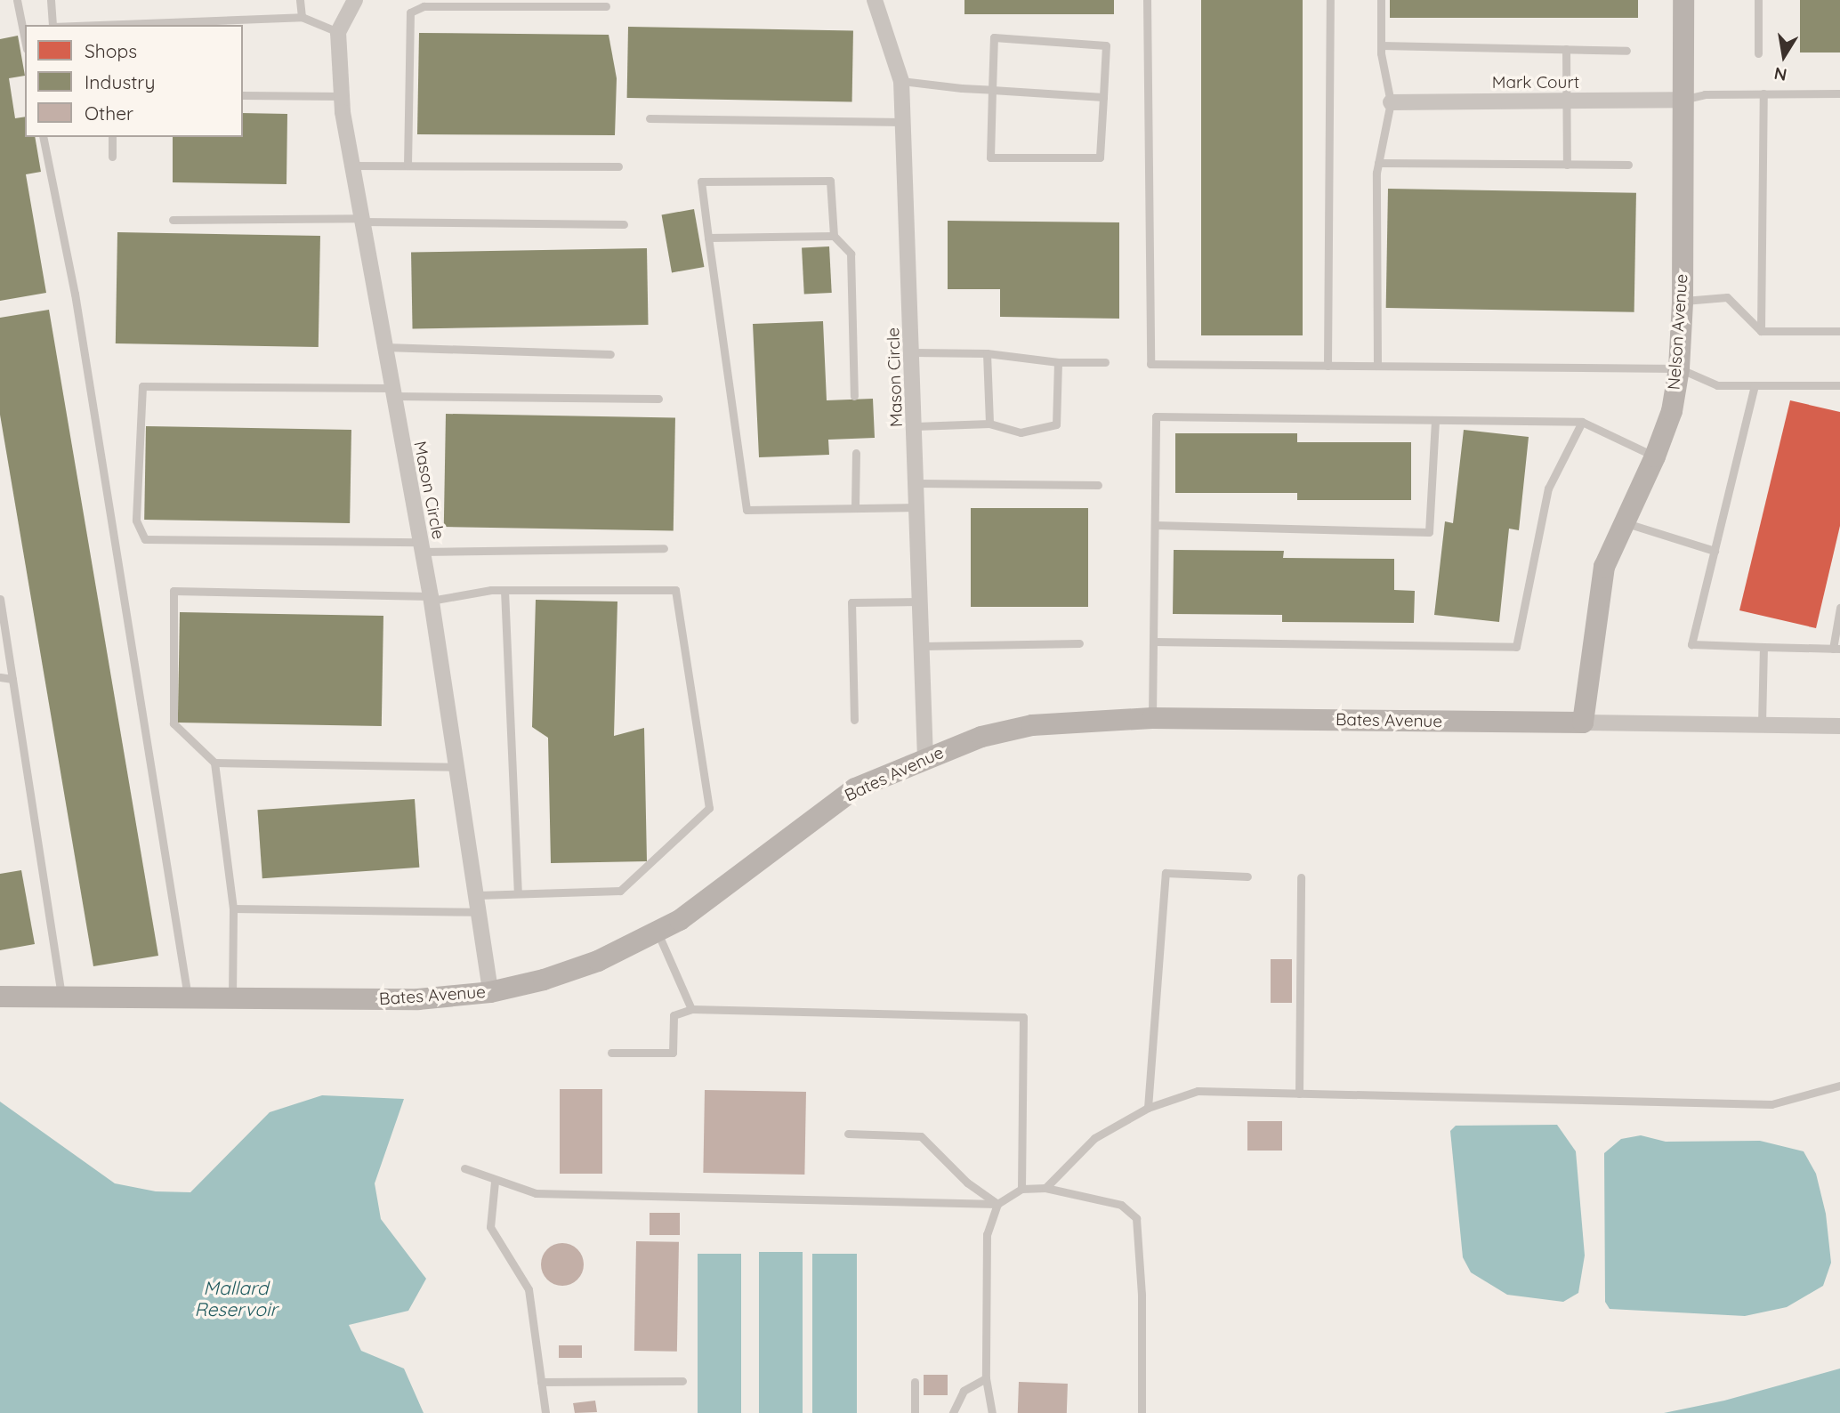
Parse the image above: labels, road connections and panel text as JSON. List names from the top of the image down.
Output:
{
  "streets": {
    "street": [
      "Mark Court",
      "Nelson Avenue",
      "Mason Circle",
      "Bates Avenue"
    ]
  },
  "crossings": [
    ["Mark Court", "Nelson Avenue"],
    ["Nelson Avenue", "Bates Avenue"],
    ["Mason Circle", "Bates Avenue"]
  ],
  "water": ["Mallard Reservoir"],
  "legend": ["Shops", "Industry", "Other"],
  "north": "bottom"
}
